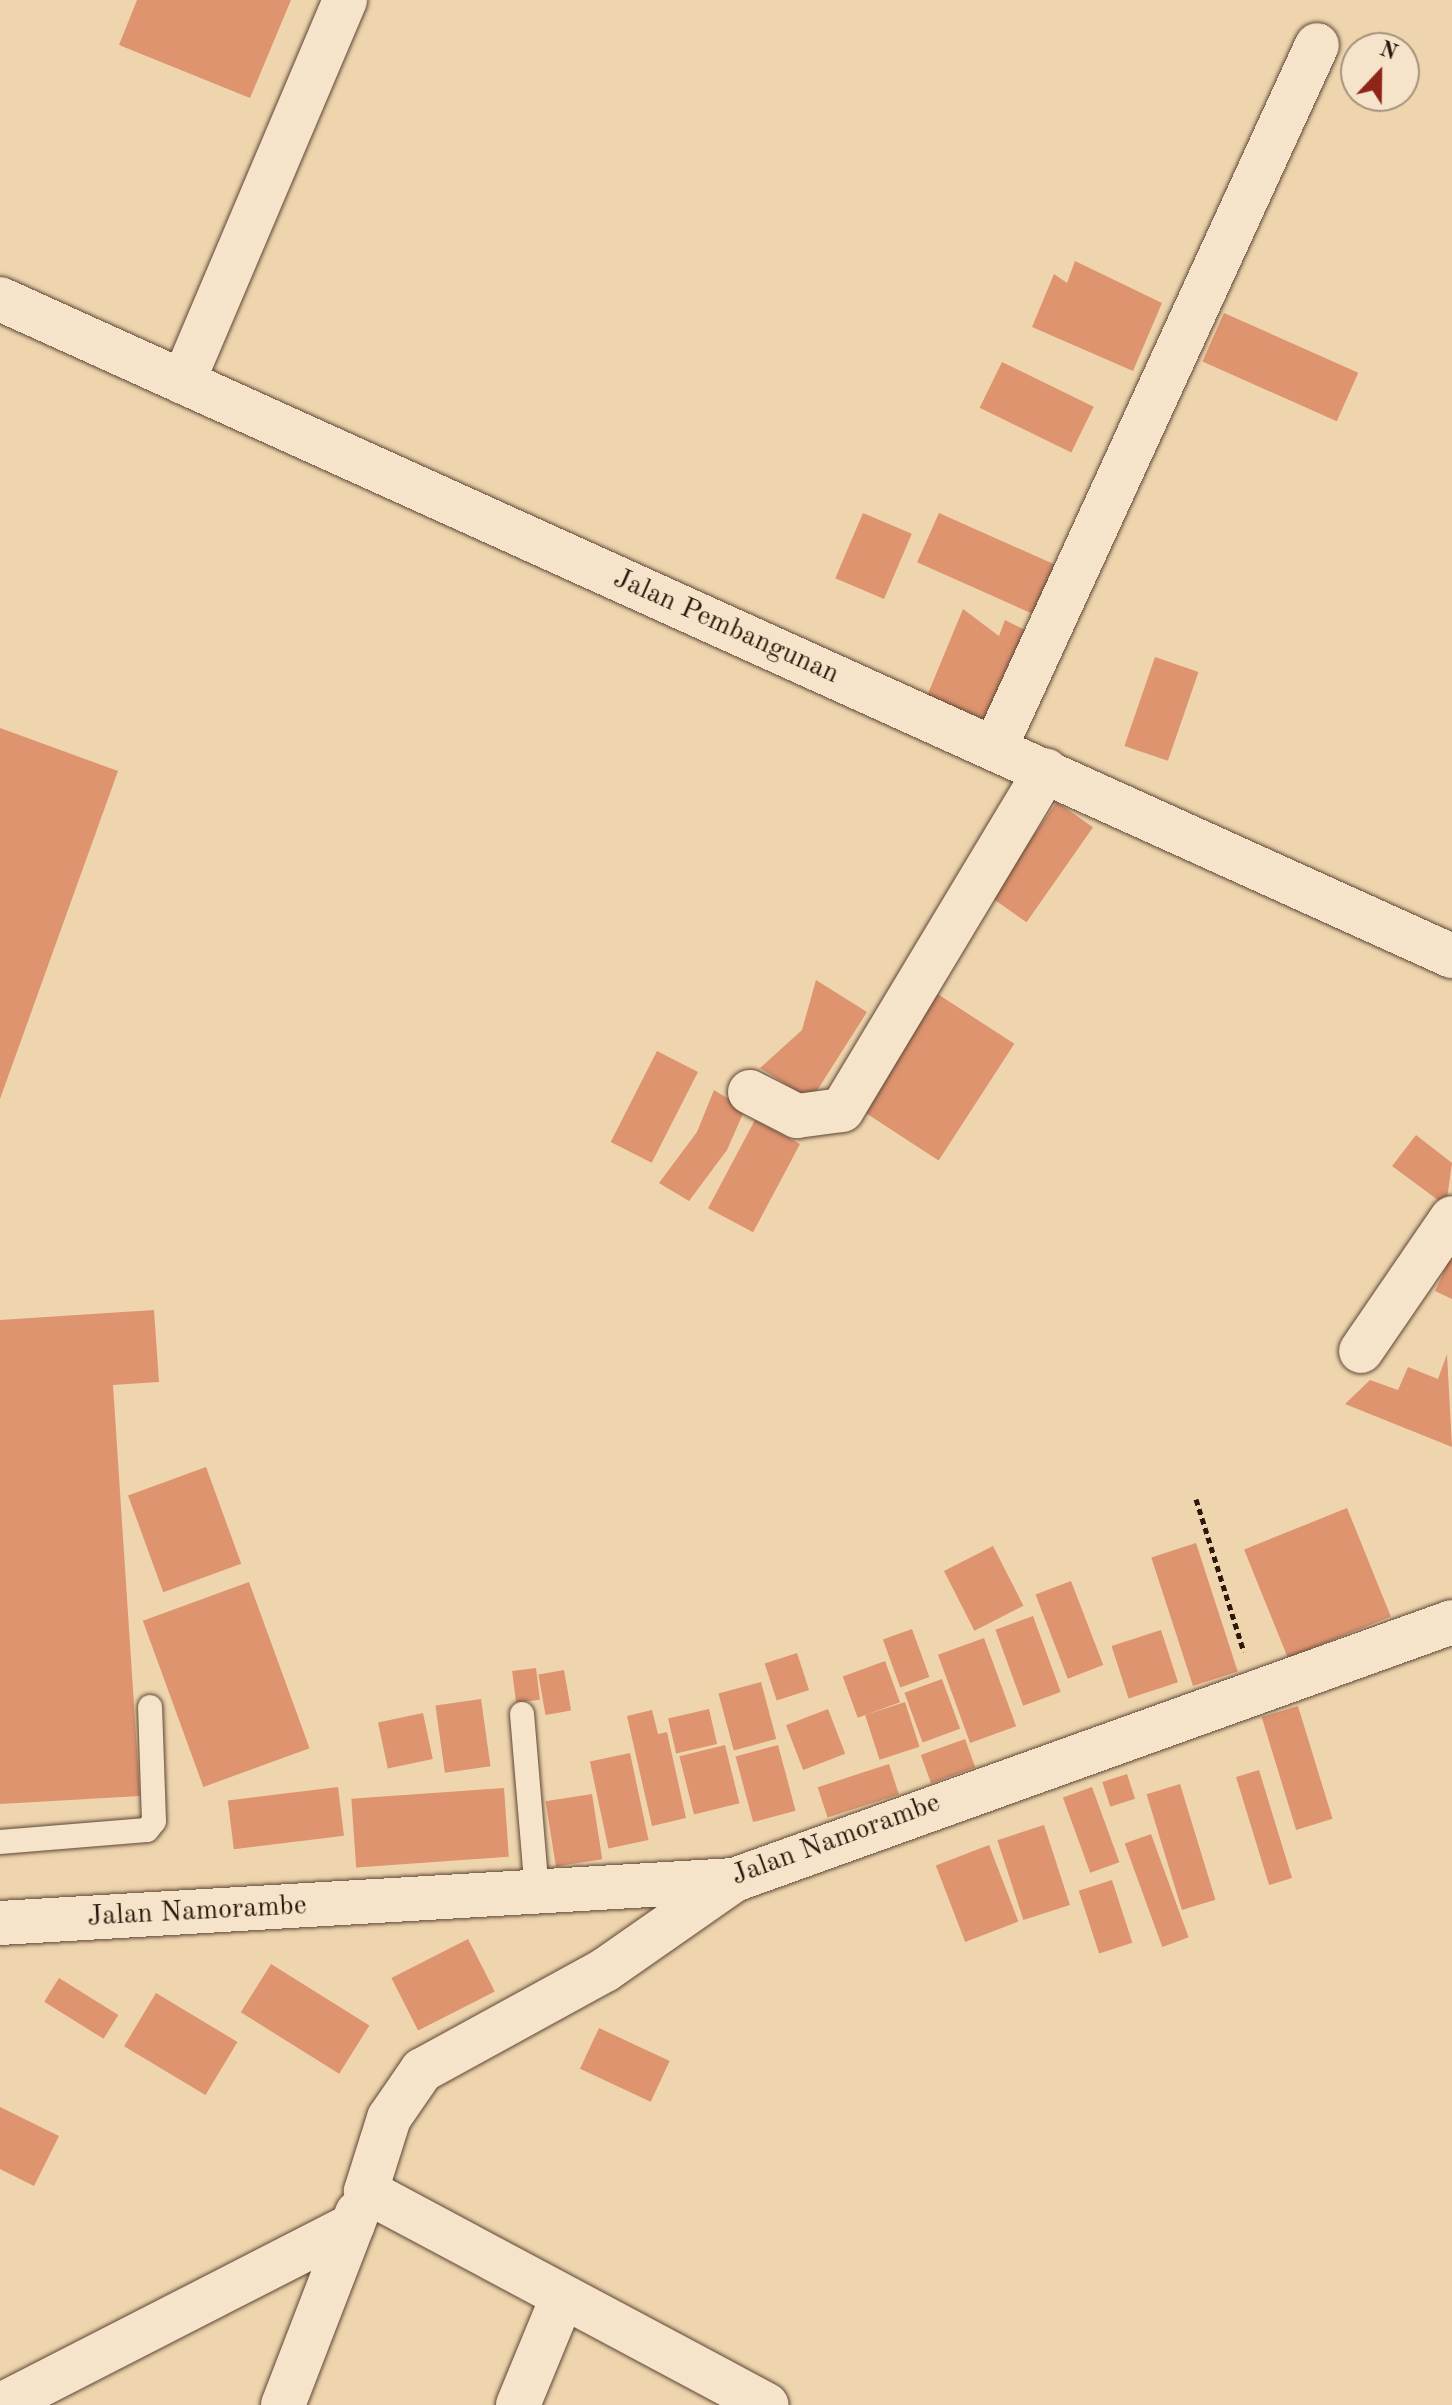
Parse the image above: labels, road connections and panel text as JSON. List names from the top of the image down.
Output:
{
  "streets": {
    "street": ["Jalan Pembangunan", "Jalan Namorambe"]
  },
  "north": "top"
}
